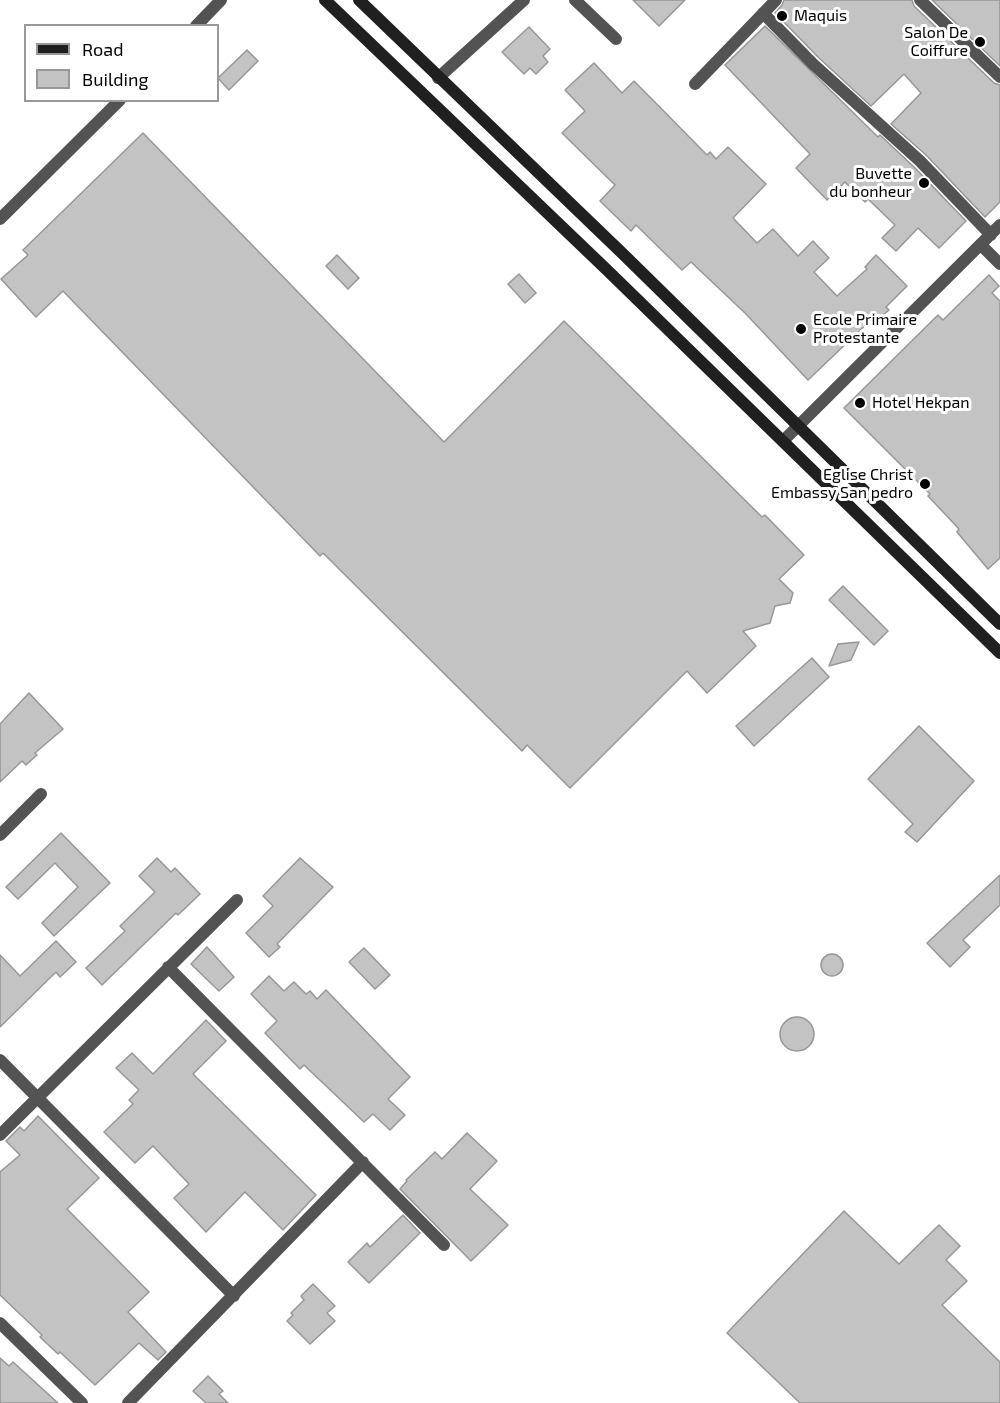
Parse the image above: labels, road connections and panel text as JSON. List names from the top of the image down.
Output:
{
  "places": [
    "Maquis",
    "Salon De Coiffure",
    "Buvette du bonheur",
    "Ecole Primaire Protestante",
    "Hotel Hekpan",
    "Eglise Christ Embassy San pedro"
  ],
  "legend": ["Road", "Building"]
}
